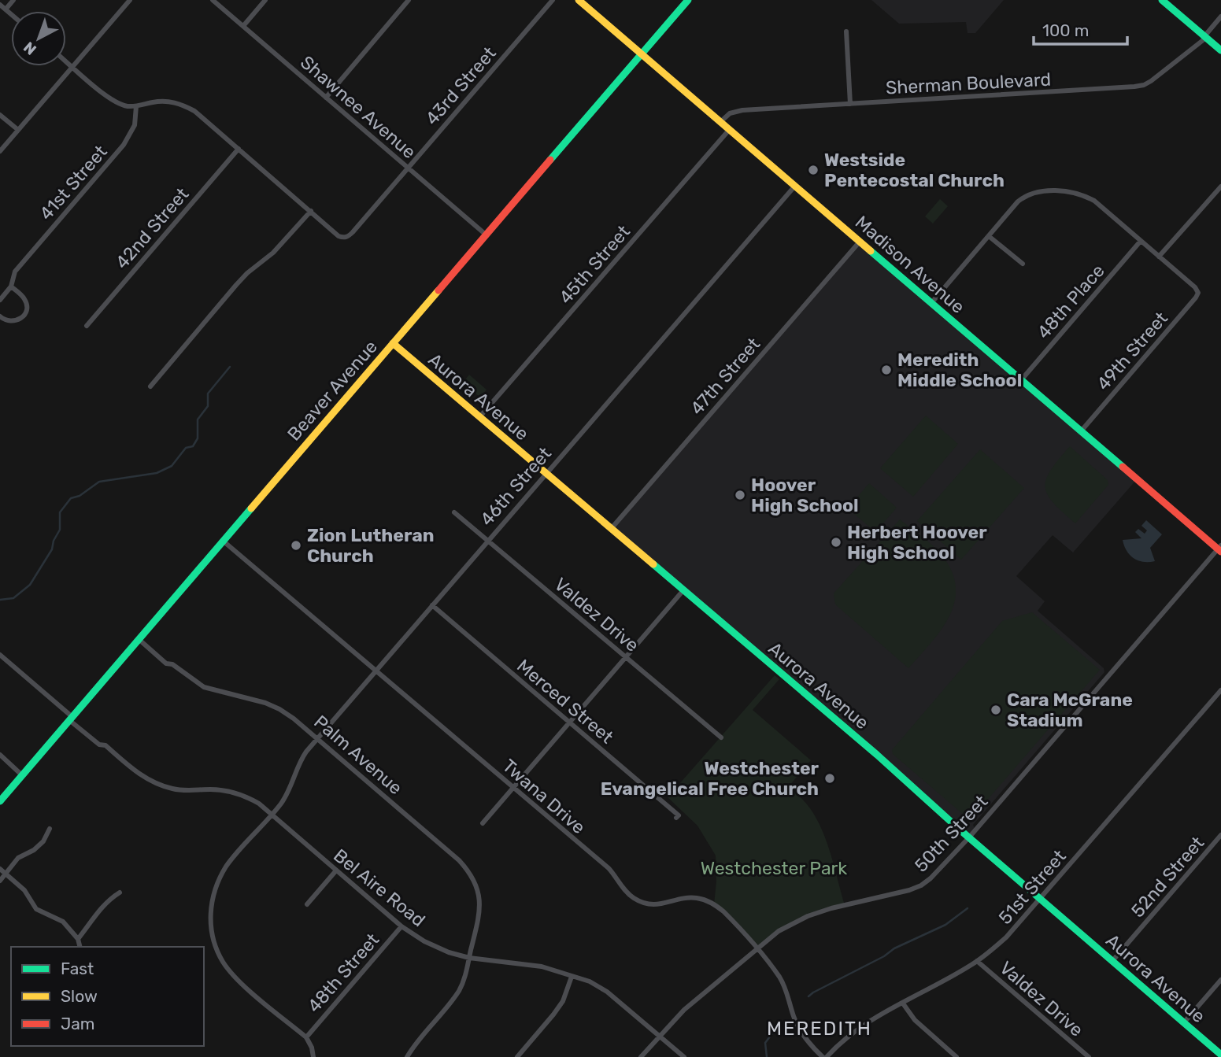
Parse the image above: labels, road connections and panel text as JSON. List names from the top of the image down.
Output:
{
  "streets": {
    "street": [
      "Sherman Boulevard",
      "43rd Street",
      "Shawnee Avenue",
      "41st Street",
      "42nd Street",
      "45th Street",
      "Madison Avenue",
      "48th Place",
      "49th Street",
      "47th Street",
      "Beaver Avenue",
      "Aurora Avenue",
      "46th Street",
      "Valdez Drive",
      "Merced Street",
      "Palm Avenue",
      "Twana Drive",
      "50th Street",
      "52nd Street",
      "51st Street",
      "Bel Aire Road",
      "48th Street"
    ]
  },
  "crossings": [
    ["Sherman Boulevard", "Madison Avenue"],
    ["43rd Street", "Shawnee Avenue"],
    ["Shawnee Avenue", "Beaver Avenue"],
    ["45th Street", "Madison Avenue"],
    ["45th Street", "Aurora Avenue"],
    ["Madison Avenue", "48th Place"],
    ["Madison Avenue", "49th Street"],
    ["Madison Avenue", "47th Street"],
    ["Madison Avenue", "Beaver Avenue"],
    ["Madison Avenue", "46th Street"],
    ["Madison Avenue", "50th Street"],
    ["47th Street", "Aurora Avenue"],
    ["Beaver Avenue", "Aurora Avenue"],
    ["Beaver Avenue", "Palm Avenue"],
    ["Beaver Avenue", "Twana Drive"],
    ["Beaver Avenue", "Bel Aire Road"],
    ["Aurora Avenue", "46th Street"],
    ["Aurora Avenue", "50th Street"],
    ["Aurora Avenue", "52nd Street"],
    ["Aurora Avenue", "51st Street"],
    ["46th Street", "Valdez Drive"],
    ["46th Street", "Merced Street"],
    ["46th Street", "Palm Avenue"],
    ["46th Street", "Twana Drive"],
    ["46th Street", "Bel Aire Road"],
    ["46th Street", "48th Street"],
    ["Valdez Drive", "51st Street"],
    ["Palm Avenue", "Bel Aire Road"],
    ["Twana Drive", "50th Street"],
    ["Twana Drive", "51st Street"],
    ["50th Street", "Bel Aire Road"],
    ["Bel Aire Road", "48th Street"]
  ],
  "districts": ["MEREDITH"],
  "parks": ["Westchester Park"],
  "places": [
    "Westside Pentecostal Church",
    "Meredith Middle School",
    "Hoover High School",
    "Herbert Hoover High School",
    "Zion Lutheran Church",
    "Cara McGrane Stadium",
    "Westchester Evangelical Free Church"
  ],
  "legend": ["Fast", "Slow", "Jam"],
  "scale_bar": "100 m",
  "north": "bottom left"
}
